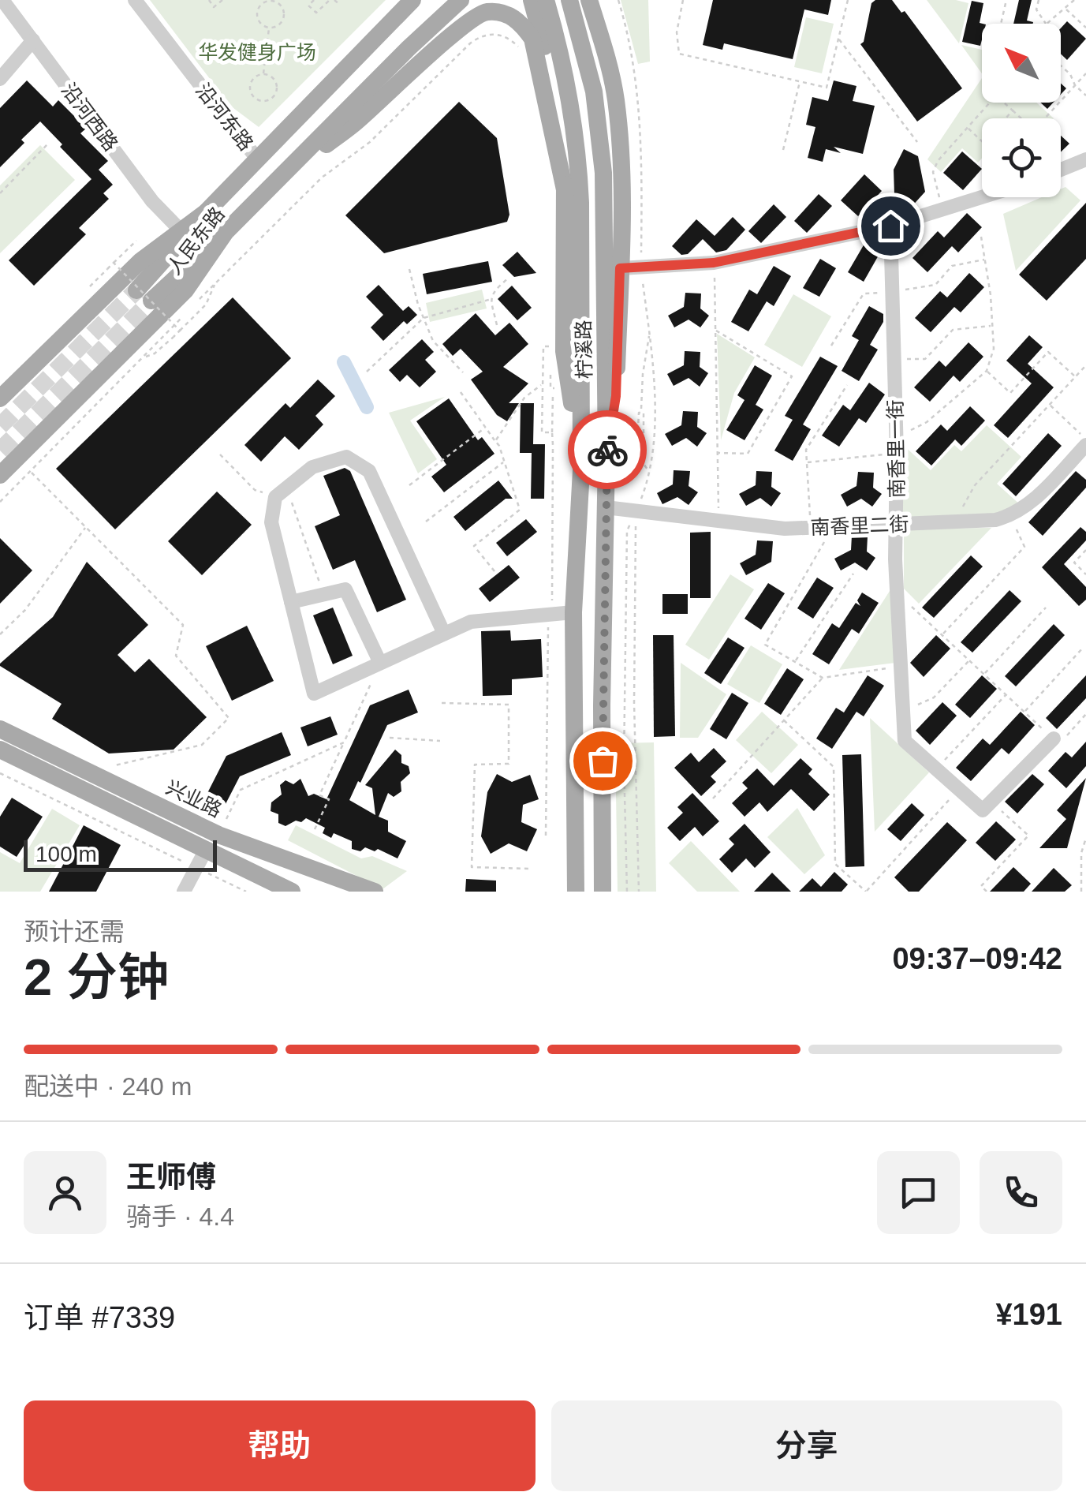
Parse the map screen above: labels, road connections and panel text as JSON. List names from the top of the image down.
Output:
{
  "streets": {
    "main road": ["人民东路", "柠溪路", "兴业路"],
    "street": [
      "沿河西路",
      "沿河东路",
      "南香里一街",
      "南香里二街"
    ]
  },
  "crossings": [
    ["沿河西路", "人民东路"],
    ["沿河东路", "人民东路"],
    ["柠溪路", "南香里二街"],
    ["南香里一街", "南香里二街"]
  ],
  "parks": ["华发健身广场"],
  "scale_bar": "100 m",
  "north": "top left",
  "page": {
    "scale": "100 m",
    "heading": ["2 分钟", "预计还需", "09:37–09:42"],
    "panel": [
      "王师傅",
      "骑手 · 4.4",
      "订单 #7339",
      "¥191"
    ],
    "bar": "配送中 · 240 m",
    "buttons": ["帮助", "分享"]
  }
}
